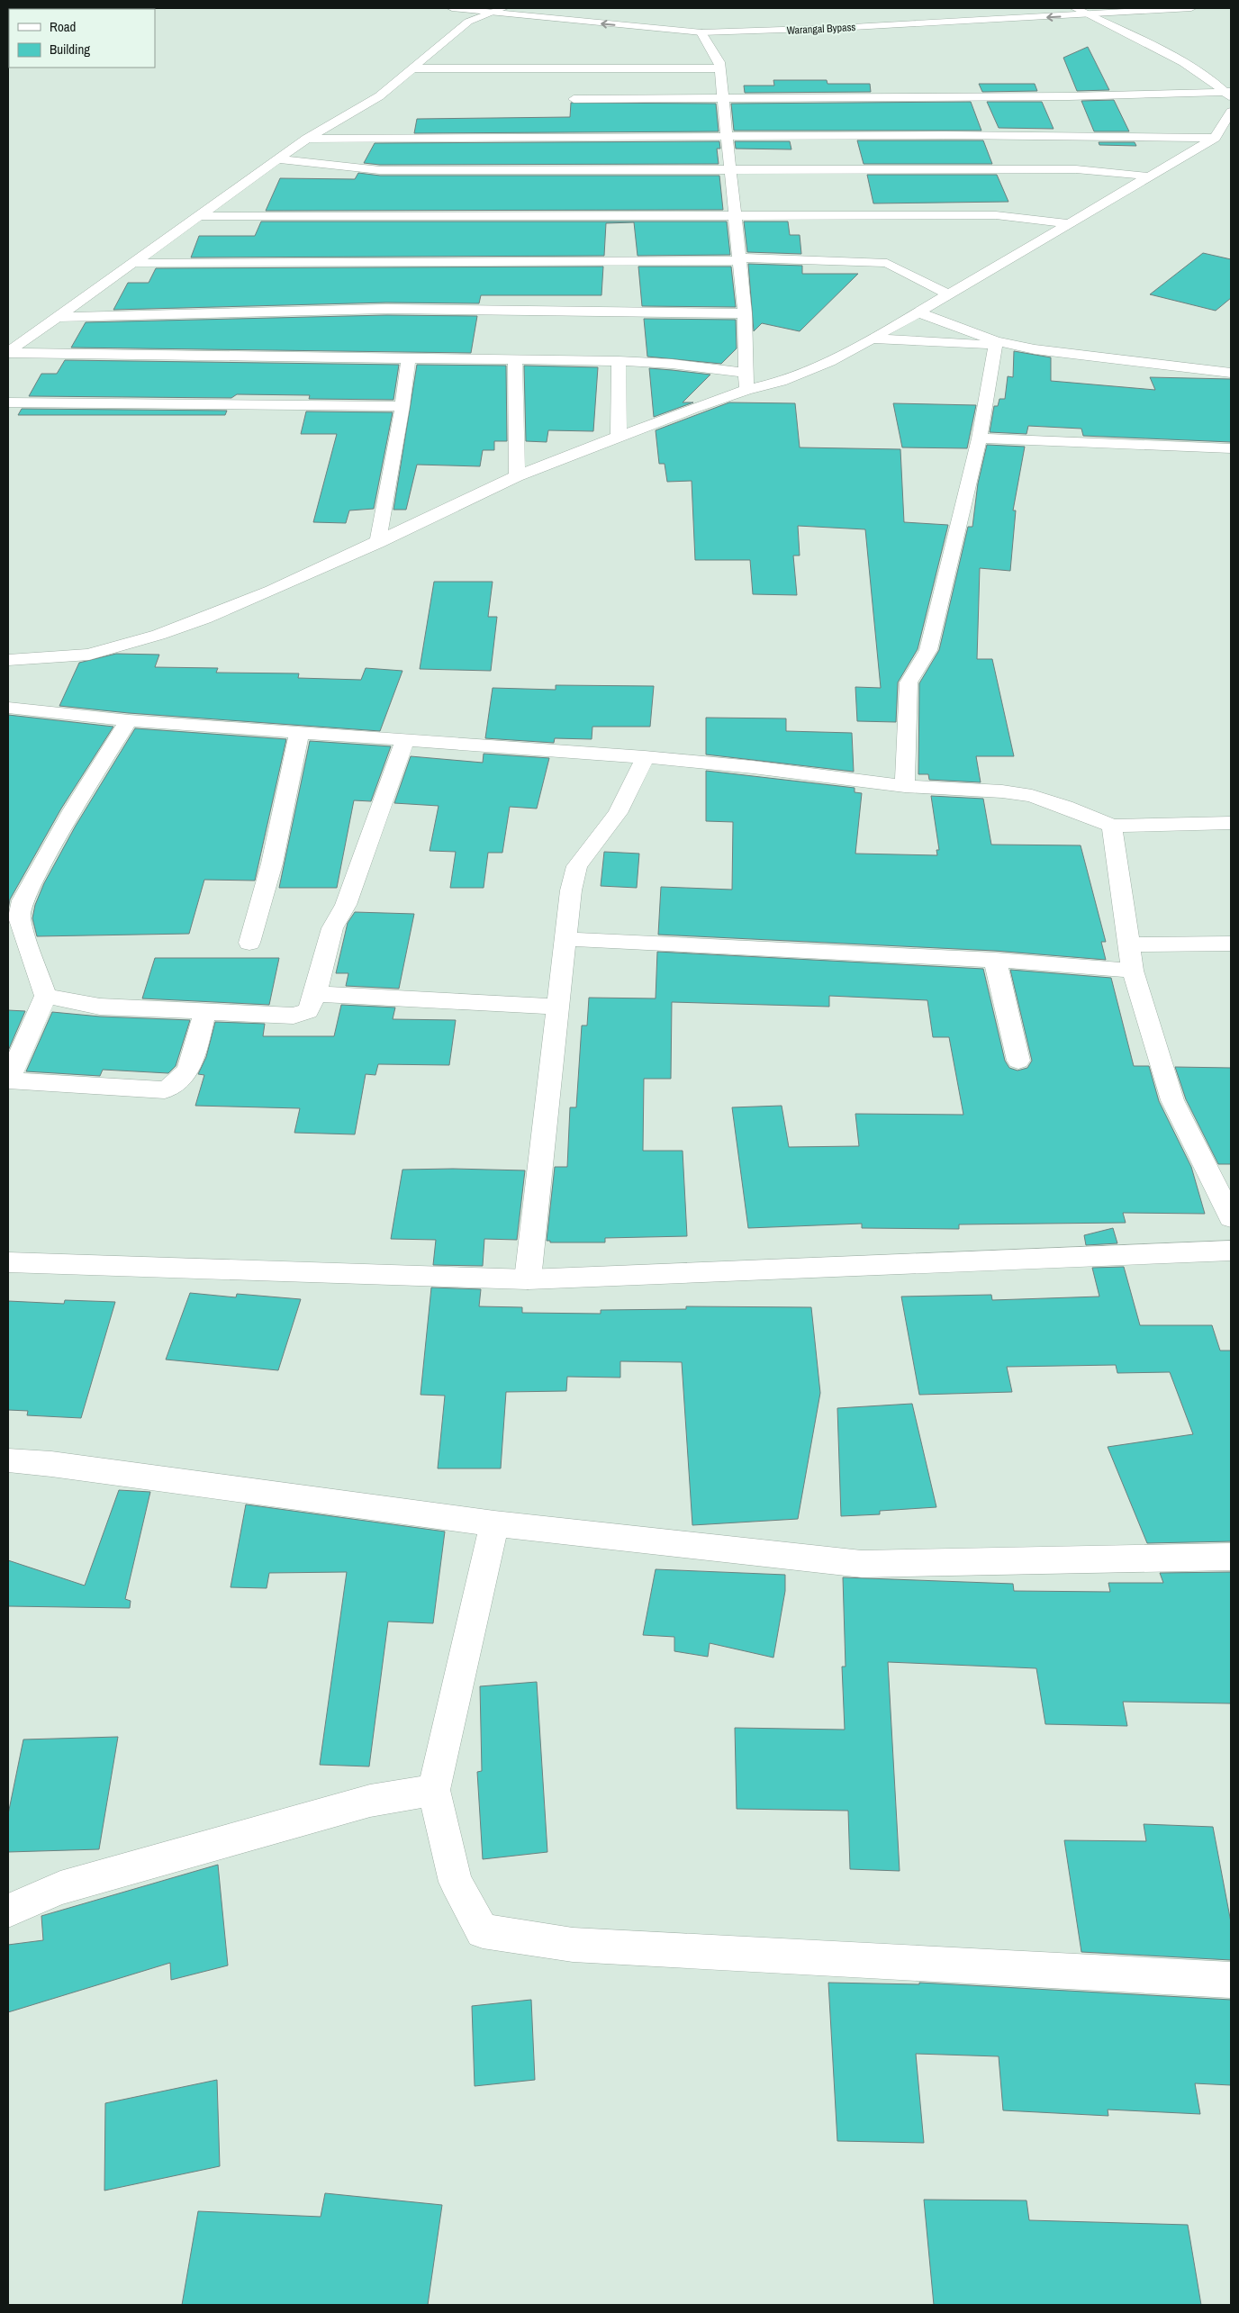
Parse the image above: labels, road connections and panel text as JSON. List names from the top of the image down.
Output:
{
  "streets": {
    "street": ["Warangal Bypass"]
  },
  "legend": ["Road", "Building"]
}
